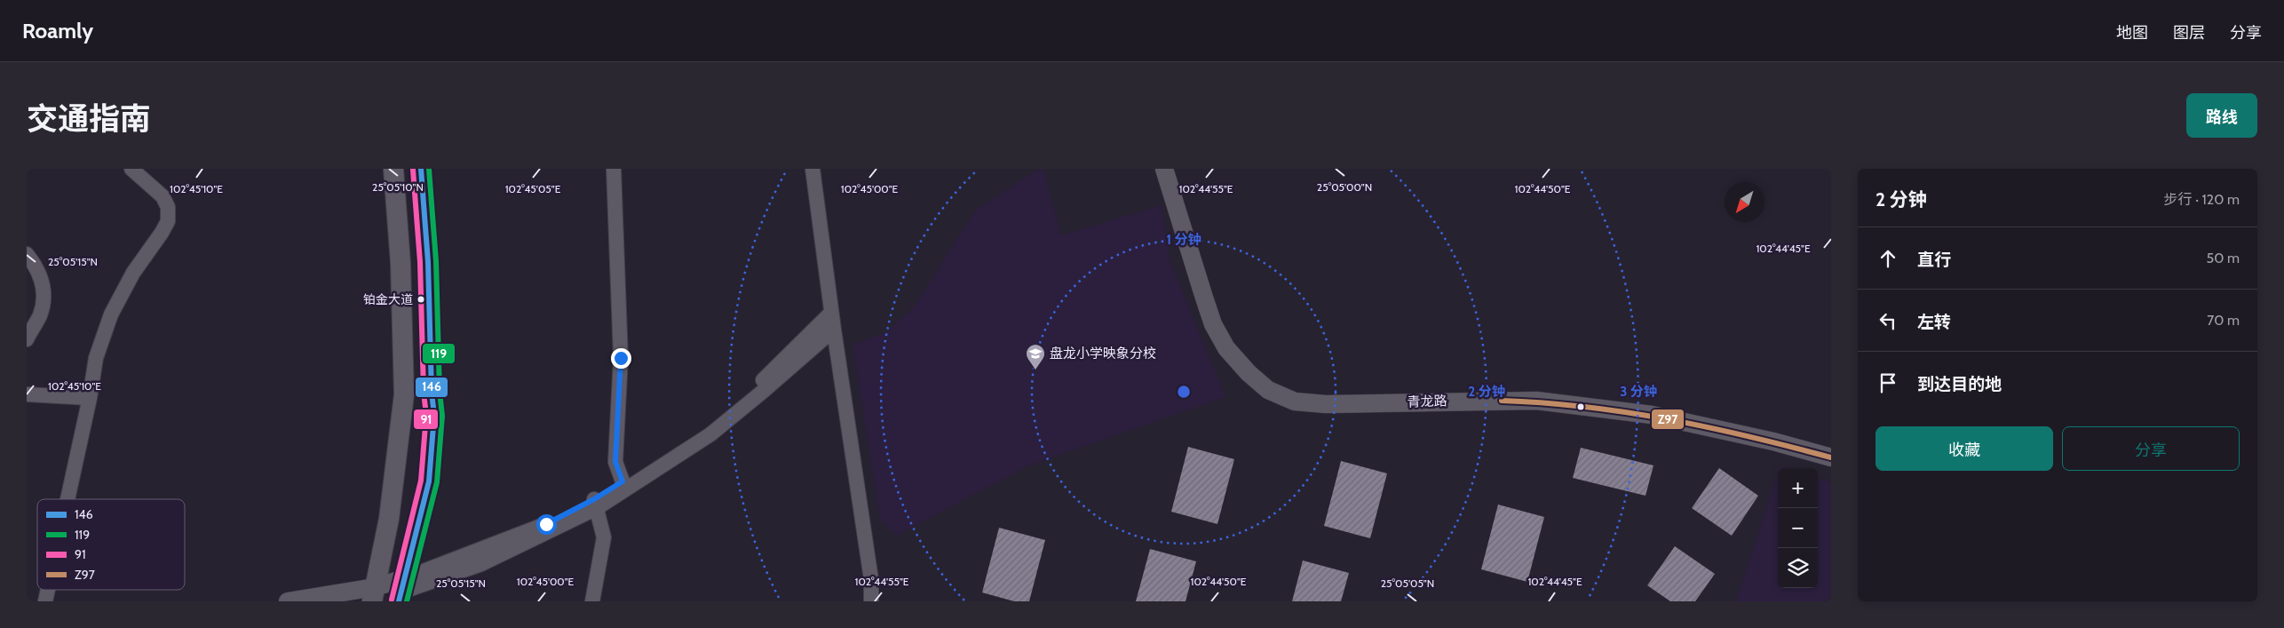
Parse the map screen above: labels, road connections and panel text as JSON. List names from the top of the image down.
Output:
{
  "streets": {
    "street": ["青龙路"]
  },
  "places": {
    "other": ["铂金大道"],
    "school or university": ["盘龙小学映象分校"]
  },
  "lines": [
    "transit line 146",
    "transit line 119",
    "transit line 91",
    "transit line Z97"
  ],
  "legend": [
    "146",
    "119",
    "91",
    "Z97"
  ],
  "north": "bottom left",
  "page": {
    "header": "Roamly",
    "nav": ["地图", "图层", "分享"],
    "title": "交通指南",
    "buttons": [
      "路线",
      ["收藏", "分享"]
    ],
    "heading": ["2 分钟", "步行 · 120 m"],
    "list": [
      ["直行", "50 m"],
      ["左转", "70 m"],
      "到达目的地"
    ],
    "map_buttons": ["+", "−"]
  },
  "coordinates": [
    "25°05'10\"N",
    "25°05'00\"N",
    "102°45'10\"E",
    "102°45'05\"E",
    "102°45'00\"E",
    "102°44'55\"E",
    "102°44'50\"E",
    "102°44'45\"E",
    "25°05'15\"N",
    "25°05'05\"N"
  ],
  "rings": ["1 分钟", "2 分钟", "3 分钟"]
}
